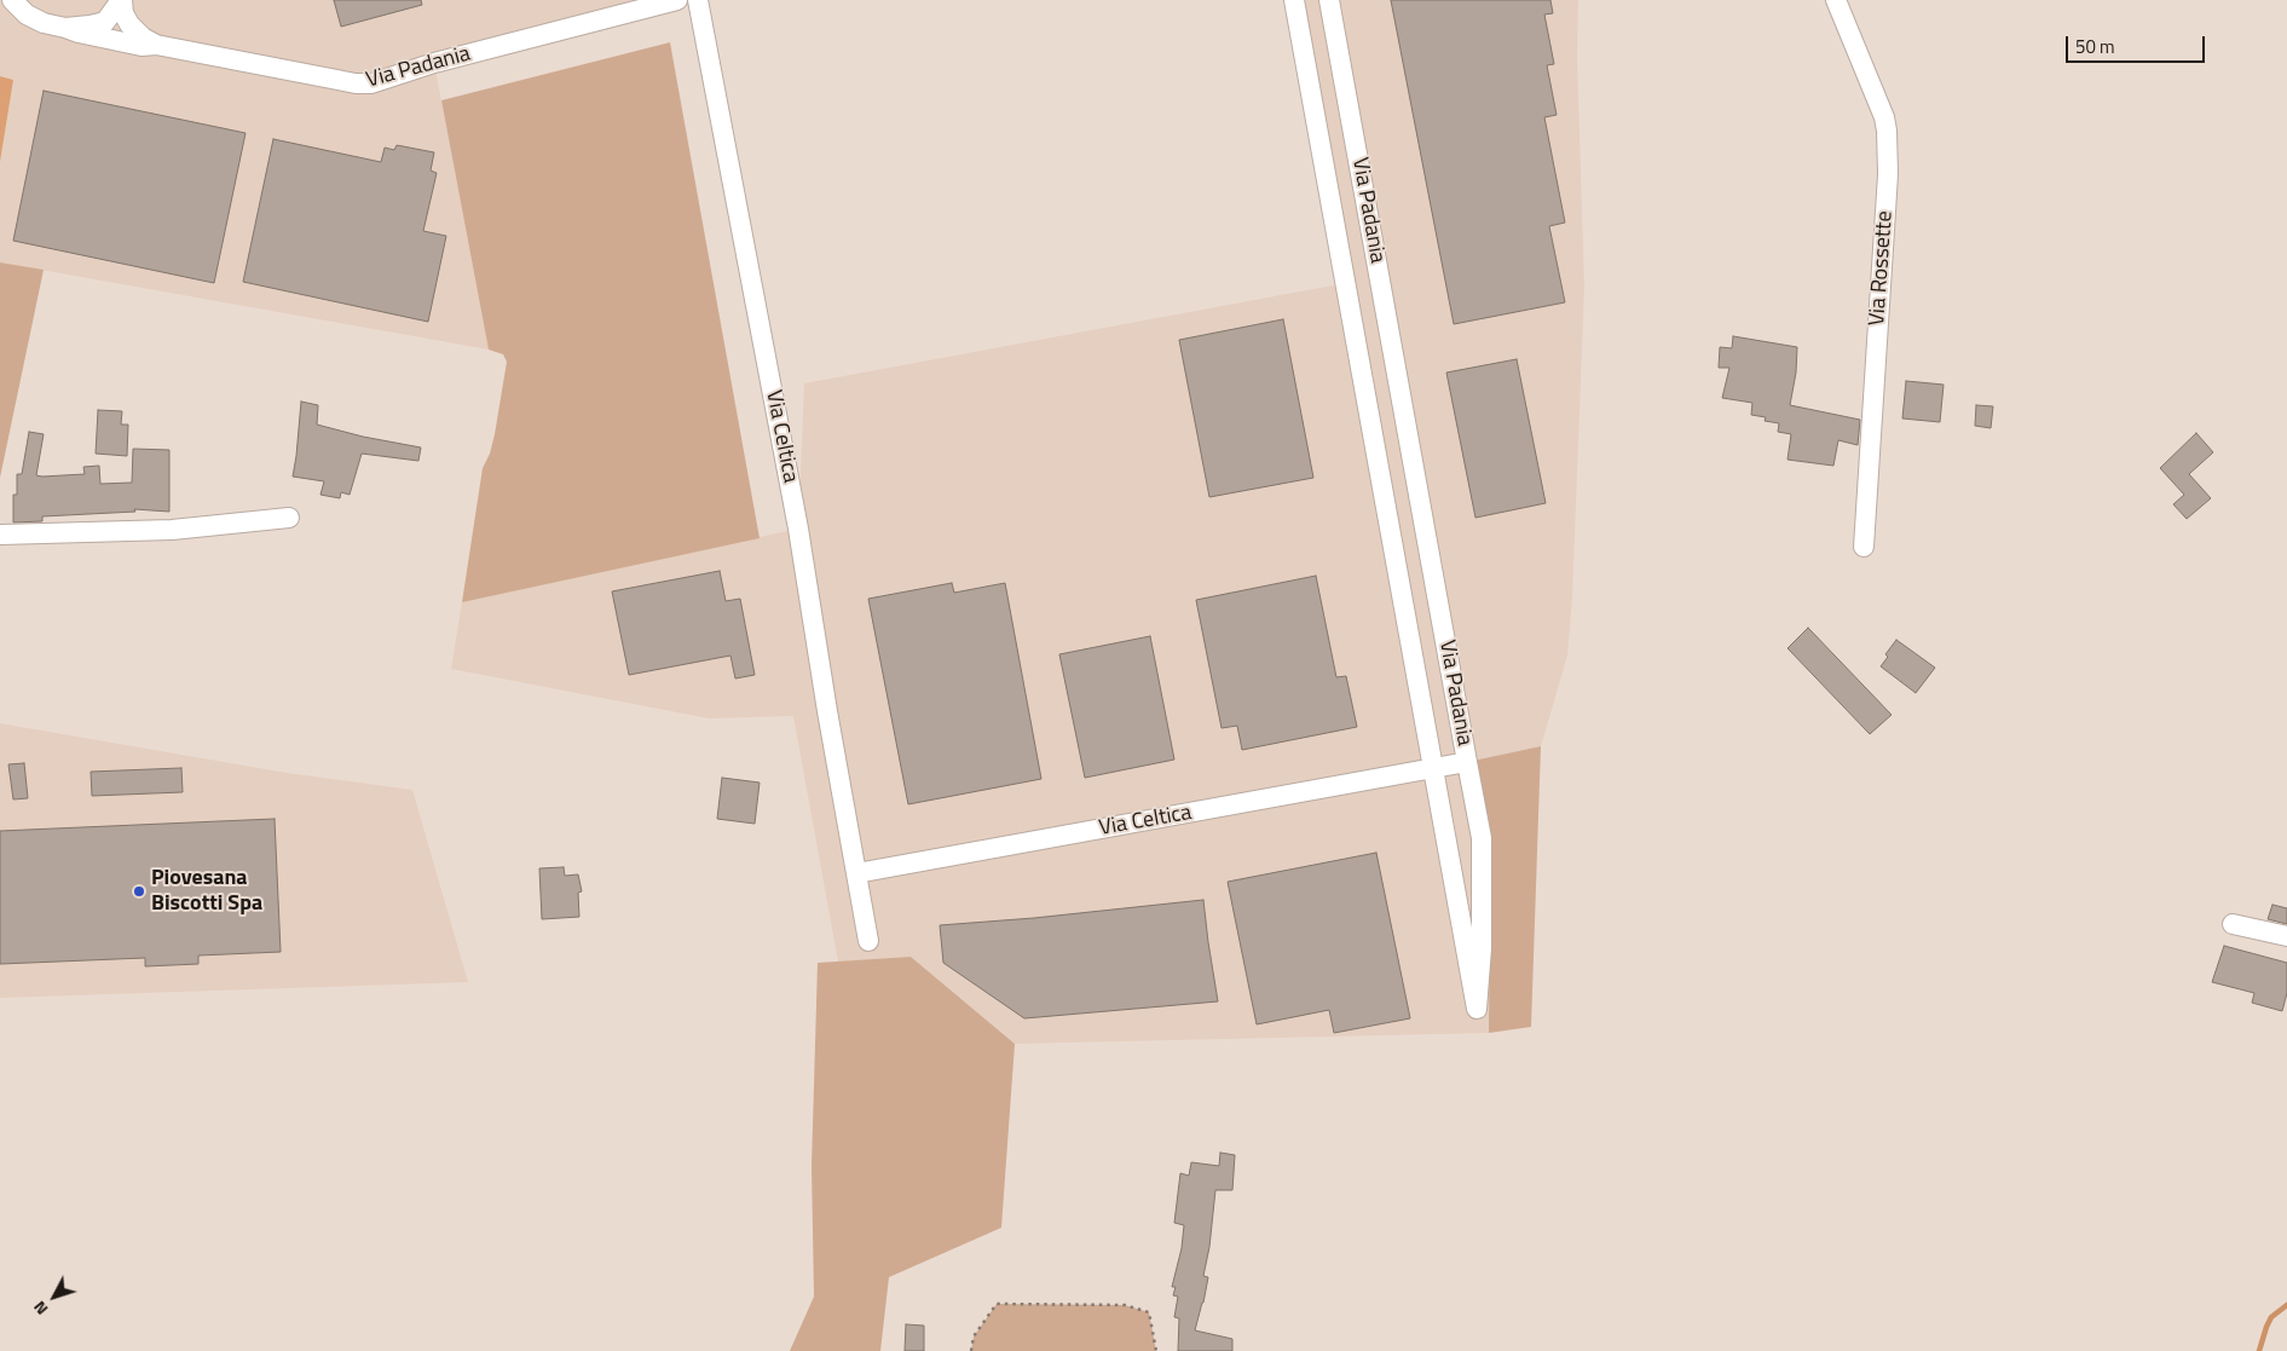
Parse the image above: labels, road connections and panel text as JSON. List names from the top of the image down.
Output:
{
  "streets": {
    "street": ["Via Padania", "Via Rossette", "Via Celtica"]
  },
  "crossings": [
    ["Via Padania", "Via Celtica"]
  ],
  "places": ["Piovesana Biscotti Spa"],
  "scale_bar": "50 m",
  "north": "bottom left"
}
